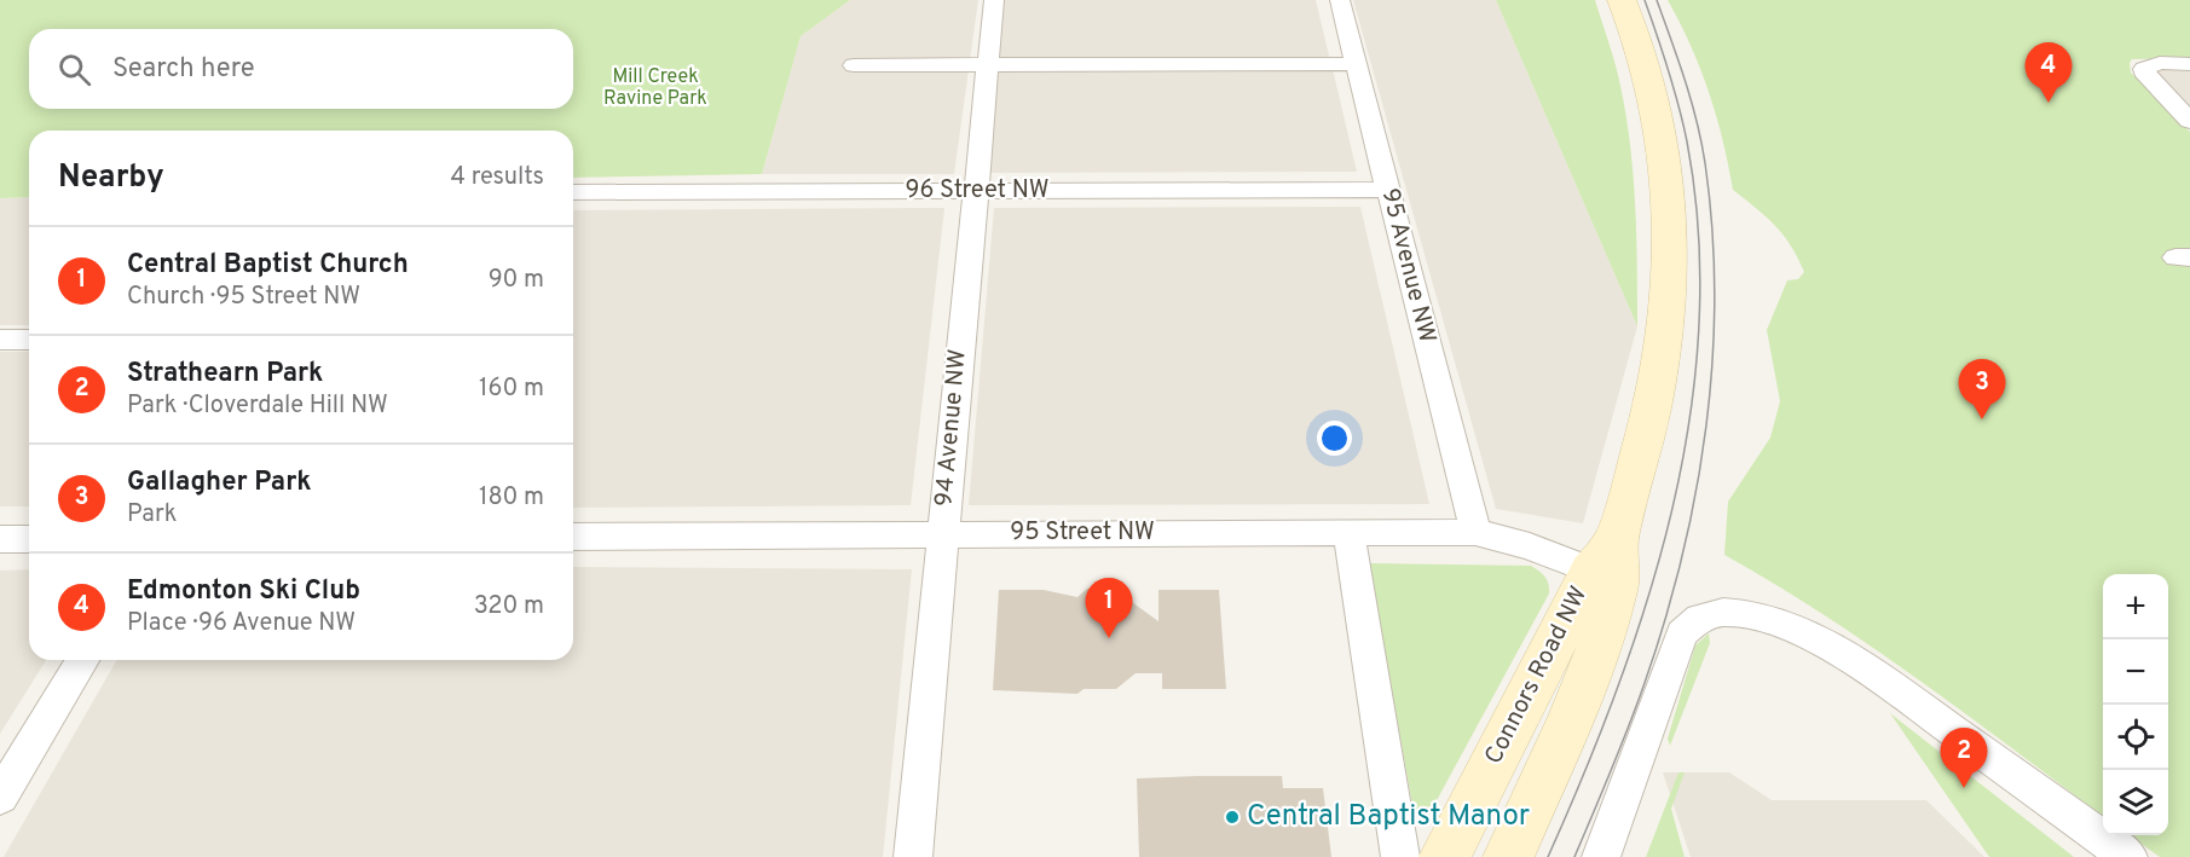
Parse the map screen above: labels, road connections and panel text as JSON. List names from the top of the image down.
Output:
{
  "streets": {
    "main road": ["Connors Road NW"],
    "street": [
      "96 Street NW",
      "95 Avenue NW",
      "94 Avenue NW",
      "95 Street NW"
    ]
  },
  "crossings": [
    ["96 Street NW", "95 Avenue NW"],
    ["96 Street NW", "94 Avenue NW"],
    ["95 Avenue NW", "95 Street NW"],
    ["94 Avenue NW", "95 Street NW"],
    ["95 Street NW", "Connors Road NW"]
  ],
  "parks": ["Mill Creek Ravine Park"],
  "places": ["Central Baptist Manor"],
  "page": {
    "search": "Search here",
    "pins": [
      "4",
      "3",
      "1",
      "2"
    ],
    "heading": ["Nearby", "4 results"],
    "list": [
      {
        "mark": "1",
        "name": "Central Baptist Church",
        "note": "Church · 95 Street NW",
        "value": "90 m"
      },
      {
        "mark": "2",
        "name": "Strathearn Park",
        "note": "Park · Cloverdale Hill NW",
        "value": "160 m"
      },
      {
        "mark": "3",
        "name": "Gallagher Park",
        "note": "Park",
        "value": "180 m"
      },
      {
        "mark": "4",
        "name": "Edmonton Ski Club",
        "note": "Place · 96 Avenue NW",
        "value": "320 m"
      }
    ],
    "map_buttons": ["+", "−"]
  }
}
